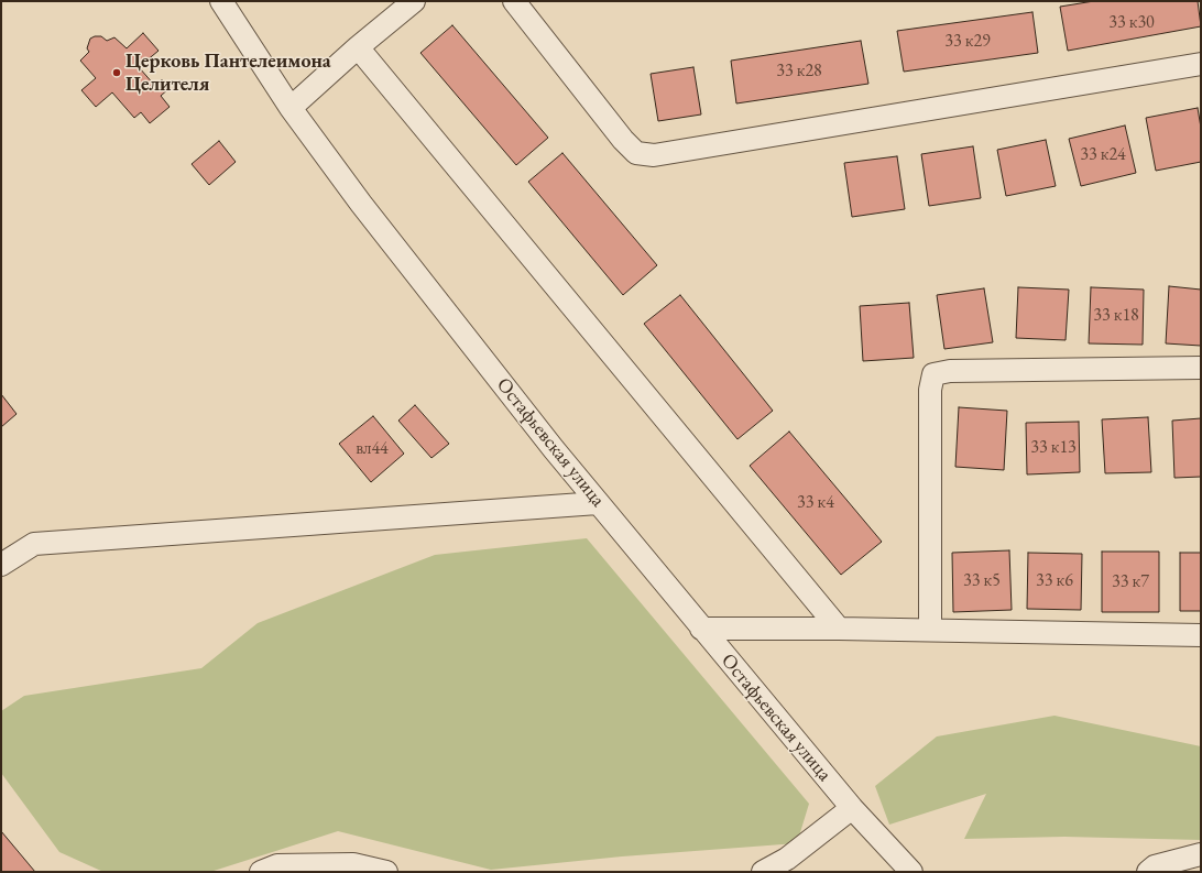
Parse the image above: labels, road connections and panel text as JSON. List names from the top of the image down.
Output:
{
  "streets": {
    "street": ["Остафьевская улица"]
  },
  "places": ["Церковь Пантелеимона Целителя"],
  "house_numbers": [
    "33 к30",
    "33 к29",
    "33 к28",
    "33 к24",
    "33 к18",
    "33 к13",
    "вл44",
    "33 к4",
    "33 к5",
    "33 к6",
    "33 к7"
  ]
}
